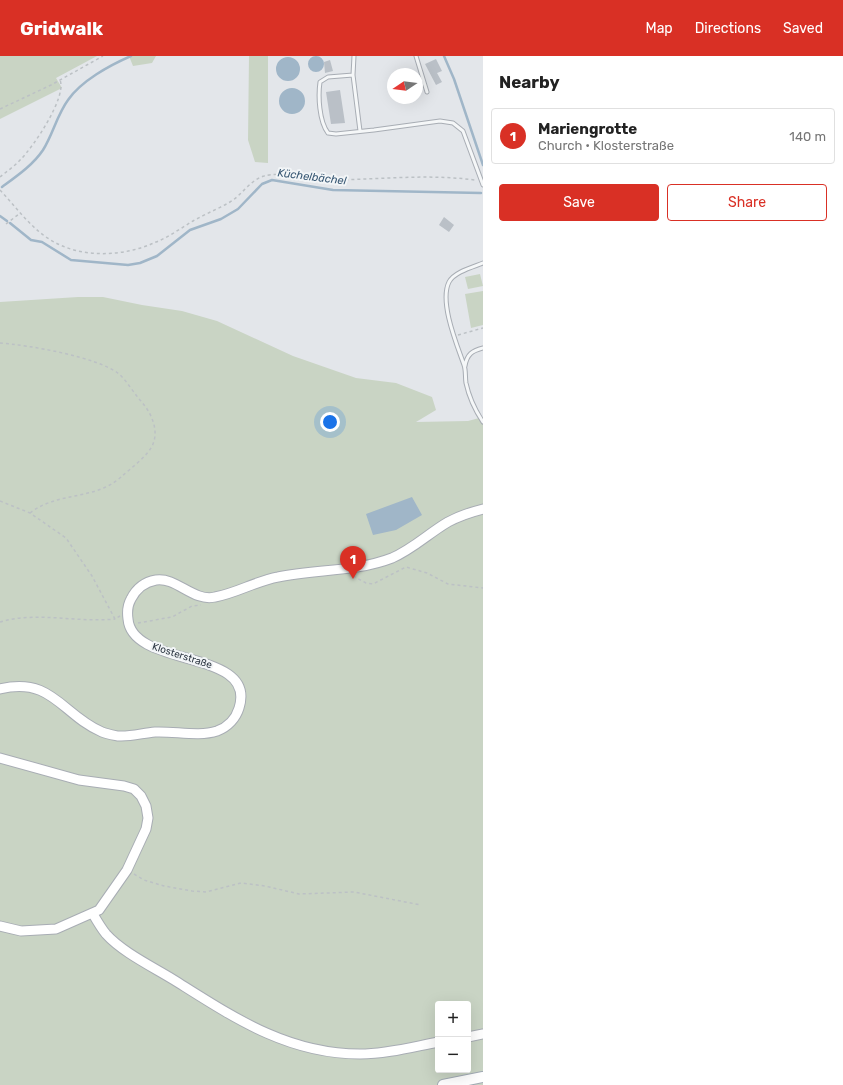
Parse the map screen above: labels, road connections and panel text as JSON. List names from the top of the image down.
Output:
{
  "streets": {
    "main road": ["Klosterstraße"]
  },
  "water": ["Küchelbächel"],
  "north": "left",
  "page": {
    "header": "Gridwalk",
    "nav": ["Map", "Directions", "Saved"],
    "heading": "Nearby",
    "list": [
      {
        "mark": "1",
        "name": "Mariengrotte",
        "note": "Church · Klosterstraße",
        "value": "140 m"
      }
    ],
    "buttons": ["Save", "Share"],
    "pins": "1",
    "map_buttons": ["+", "−"]
  }
}
